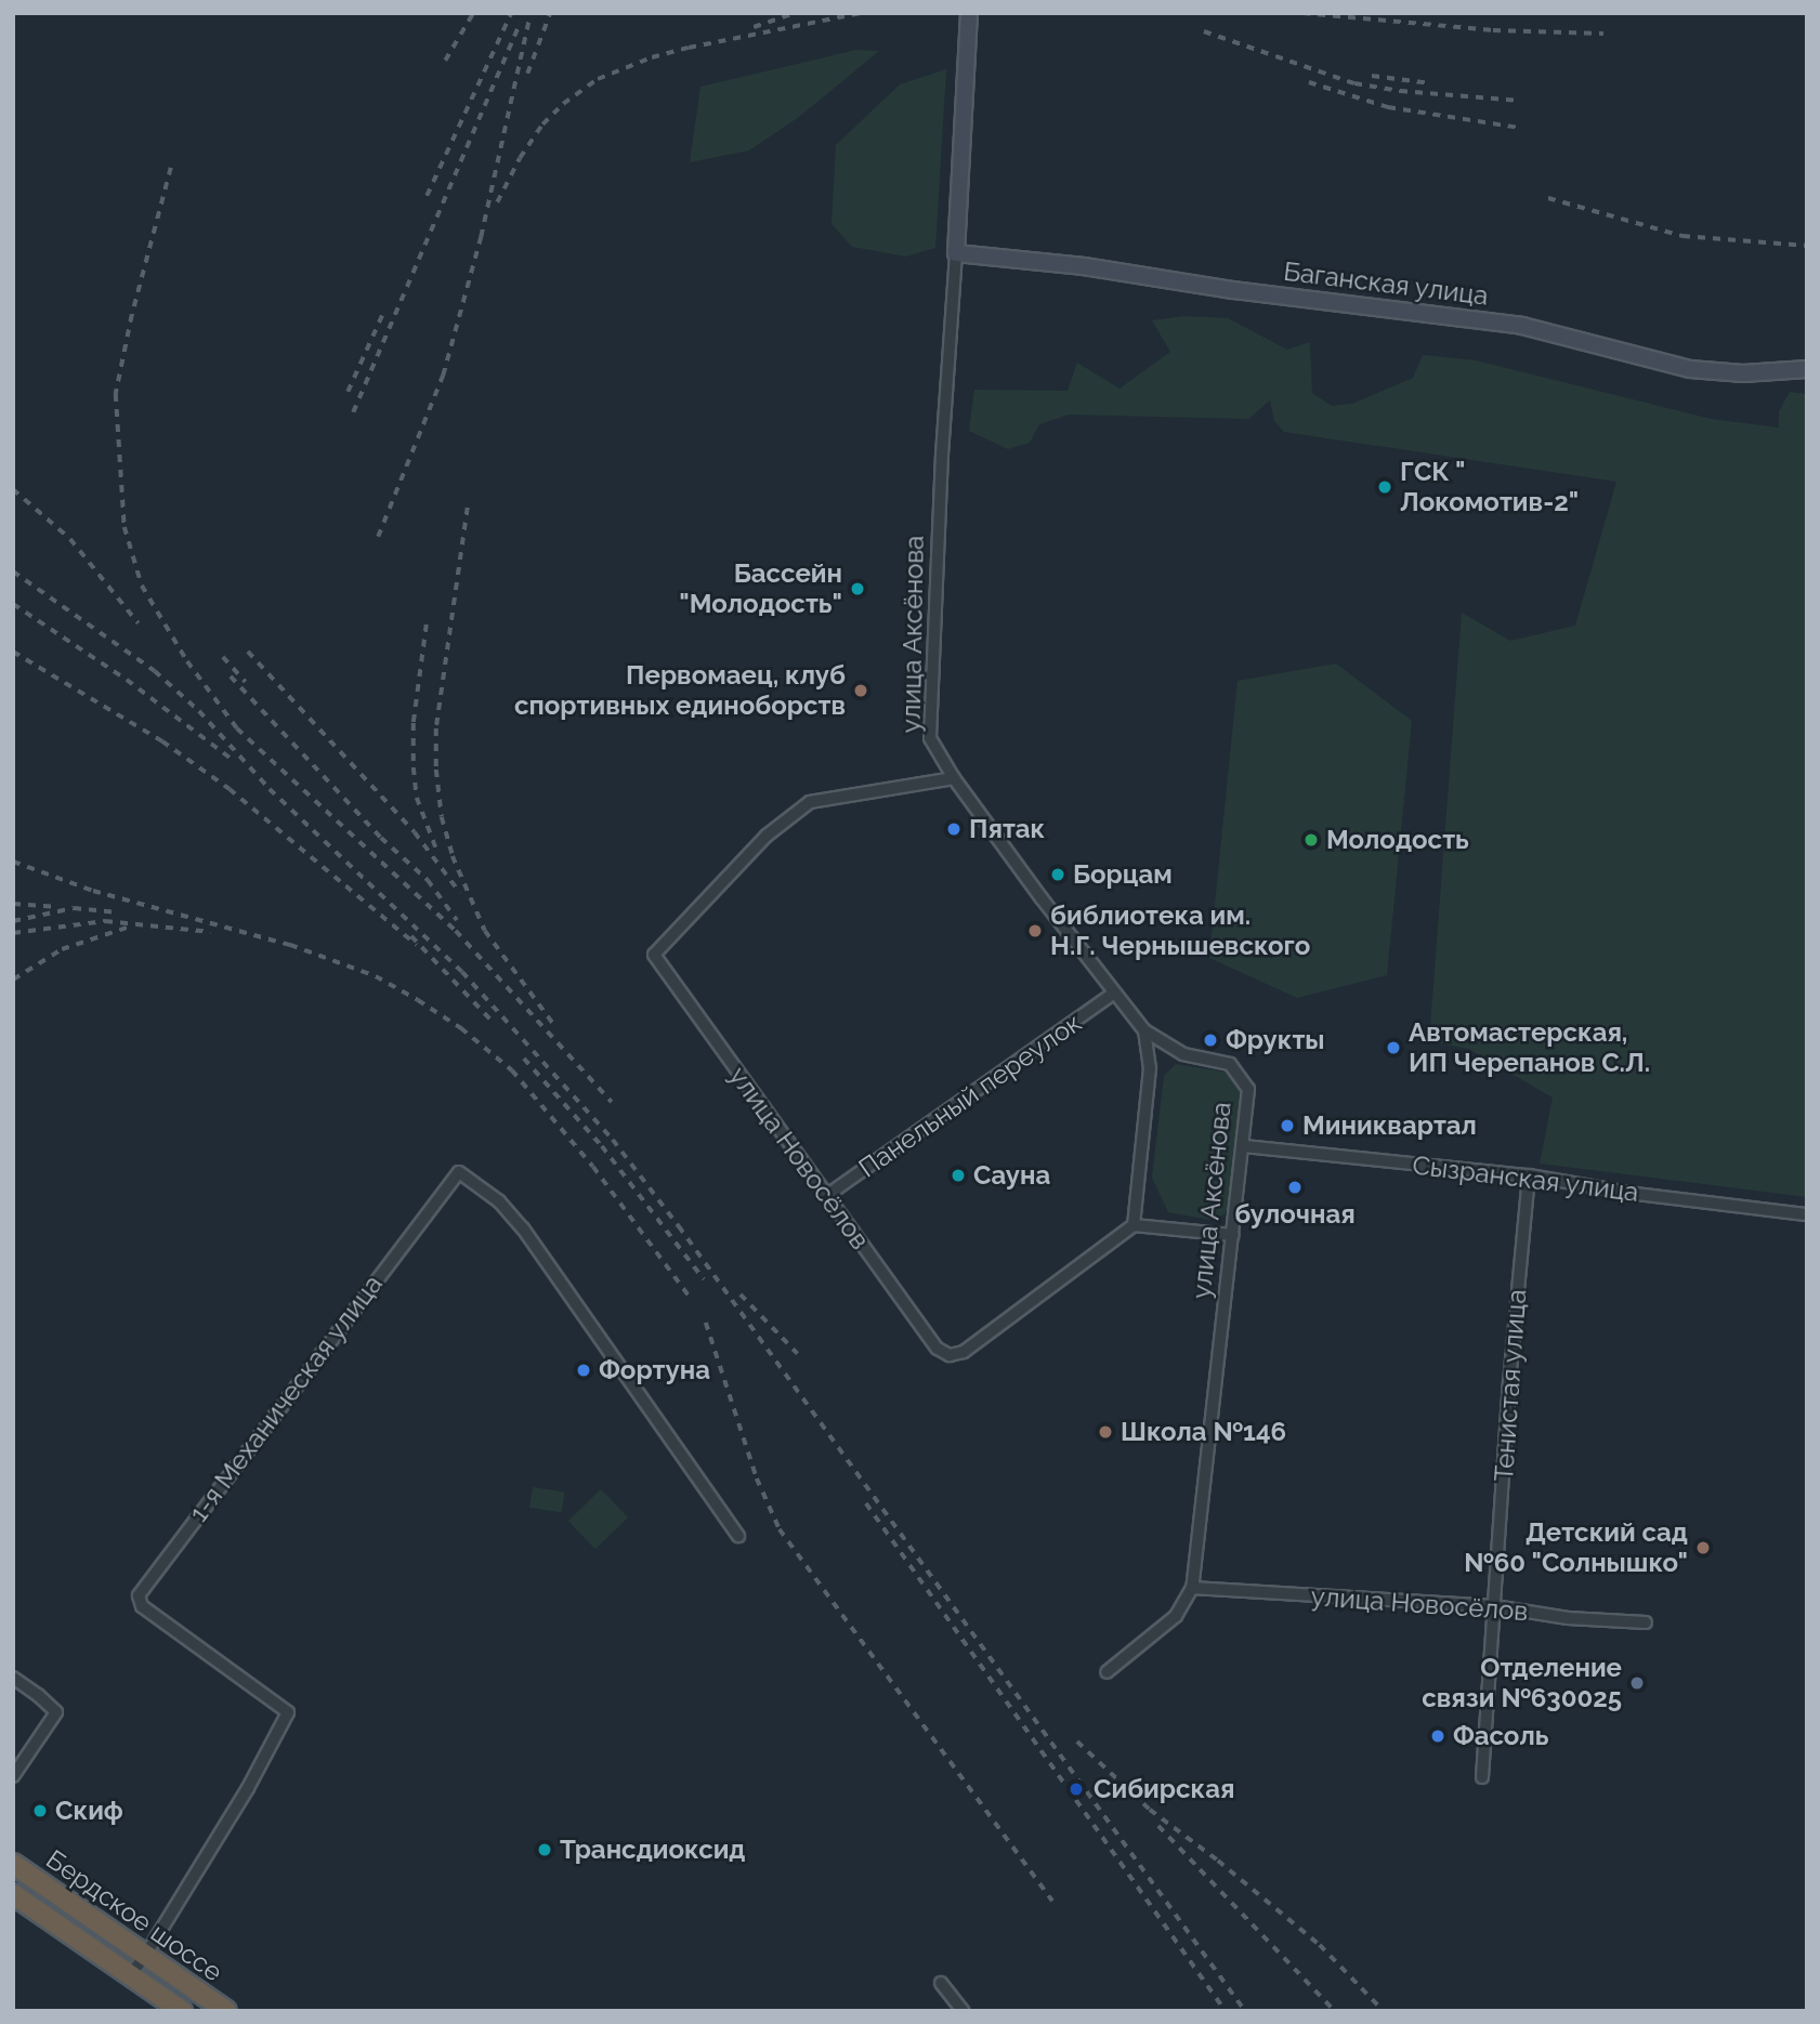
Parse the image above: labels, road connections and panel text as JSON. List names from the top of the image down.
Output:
{
  "streets": {
    "highway": ["Бердское шоссе"],
    "street": [
      "Баганская улица",
      "улица Аксёнова",
      "Панельный переулок",
      "улица Новосёлов",
      "Сызранская улица",
      "Тенистая улица",
      "1-я Механическая улица"
    ]
  },
  "crossings": [
    ["Баганская улица", "улица Аксёнова"],
    ["улица Аксёнова", "Панельный переулок"],
    ["улица Аксёнова", "улица Новосёлов"],
    ["улица Аксёнова", "Сызранская улица"],
    ["Панельный переулок", "улица Новосёлов"],
    ["улица Новосёлов", "Тенистая улица"],
    ["Сызранская улица", "Тенистая улица"],
    ["1-я Механическая улица", "Бердское шоссе"]
  ],
  "places": [
    "ГСК \" Локомотив-2\"",
    "Бассейн \"Молодость\"",
    "Первомаец, клуб спортивных единоборств",
    "Пятак",
    "Молодость",
    "Борцам",
    "библиотека им. Н.Г. Чернышевского",
    "Фрукты",
    "Автомастерская, ИП Черепанов С.Л.",
    "Миниквартал",
    "Сауна",
    "булочная",
    "Фортуна",
    "Школа №146",
    "Детский сад №60 \"Солнышко\"",
    "Отделение связи №630025",
    "Фасоль",
    "Сибирская",
    "Скиф",
    "Трансдиоксид"
  ]
}
